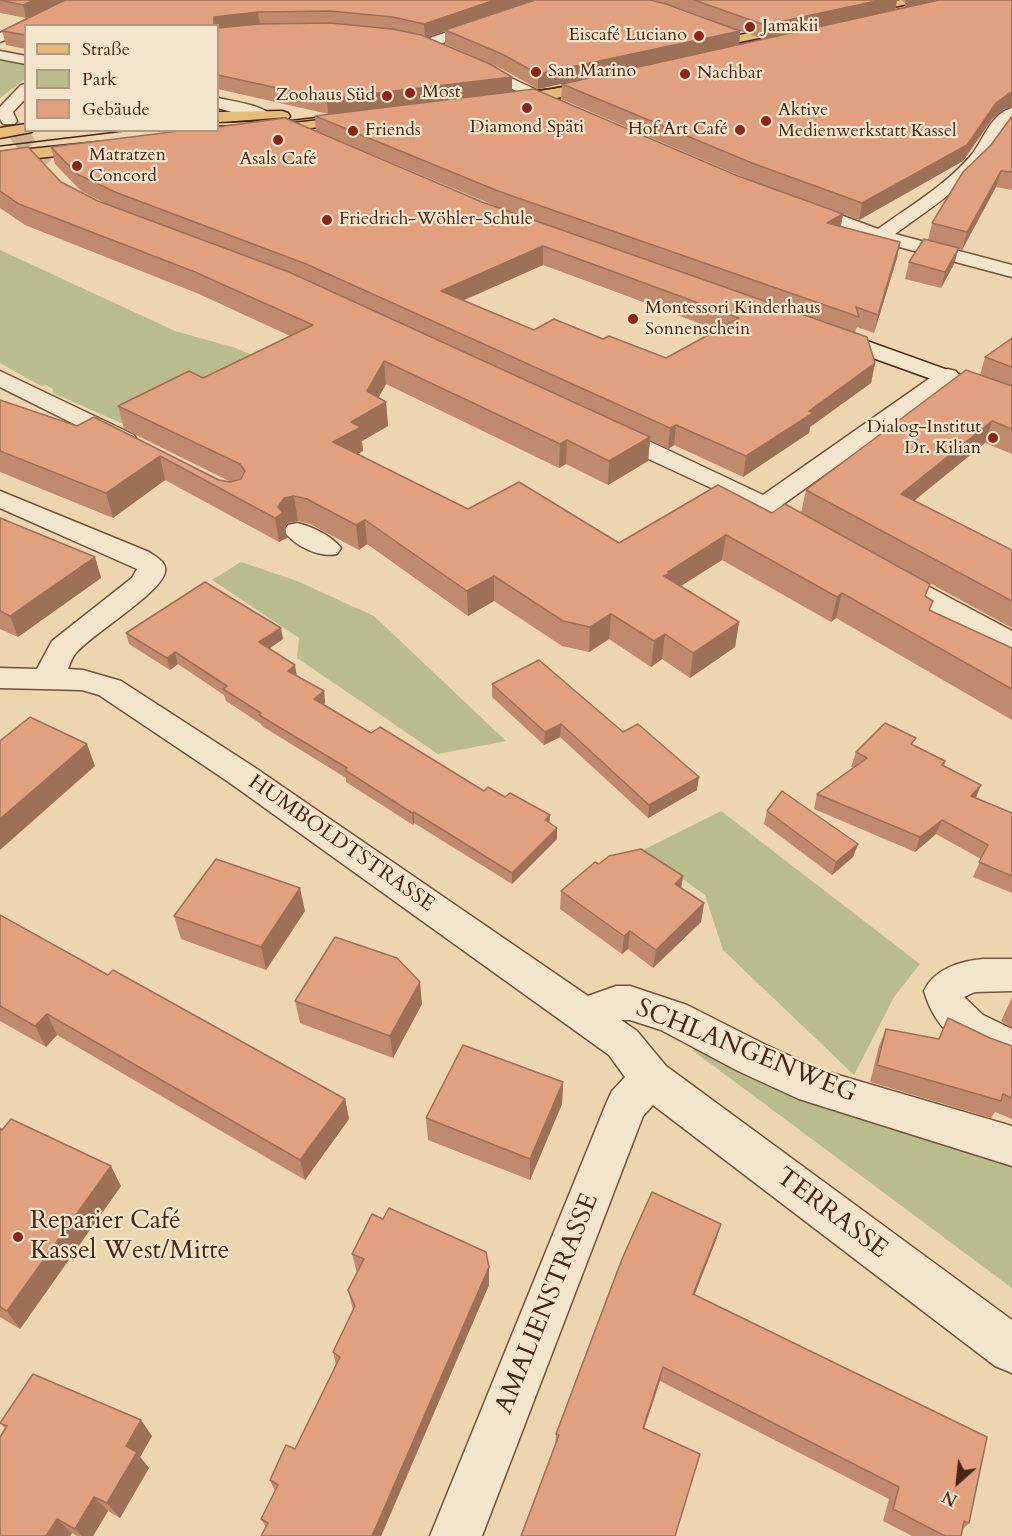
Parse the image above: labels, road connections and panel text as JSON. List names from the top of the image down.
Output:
{
  "streets": {
    "street": [
      "HUMBOLDTSTRASSE",
      "SCHLANGENWEG",
      "TERRASSE",
      "AMALIENSTRASSE"
    ]
  },
  "crossings": [
    ["HUMBOLDTSTRASSE", "SCHLANGENWEG"],
    ["HUMBOLDTSTRASSE", "TERRASSE"],
    ["HUMBOLDTSTRASSE", "AMALIENSTRASSE"],
    ["TERRASSE", "AMALIENSTRASSE"]
  ],
  "places": [
    "Jamakii",
    "Eiscafé Luciano",
    "San Marino",
    "Nachbar",
    "Most",
    "Zoohaus Süd",
    "Diamond Späti",
    "Aktive Medienwerkstatt Kassel",
    "Hof Art Café",
    "Friends",
    "Asals Café",
    "Matratzen Concord",
    "Friedrich-Wöhler-Schule",
    "Montessori Kinderhaus Sonnenschein",
    "Dialog-Institut Dr. Kilian",
    "Reparier Café Kassel West/Mitte"
  ],
  "legend": ["Straße", "Park", "Gebäude"],
  "north": "bottom left"
}
